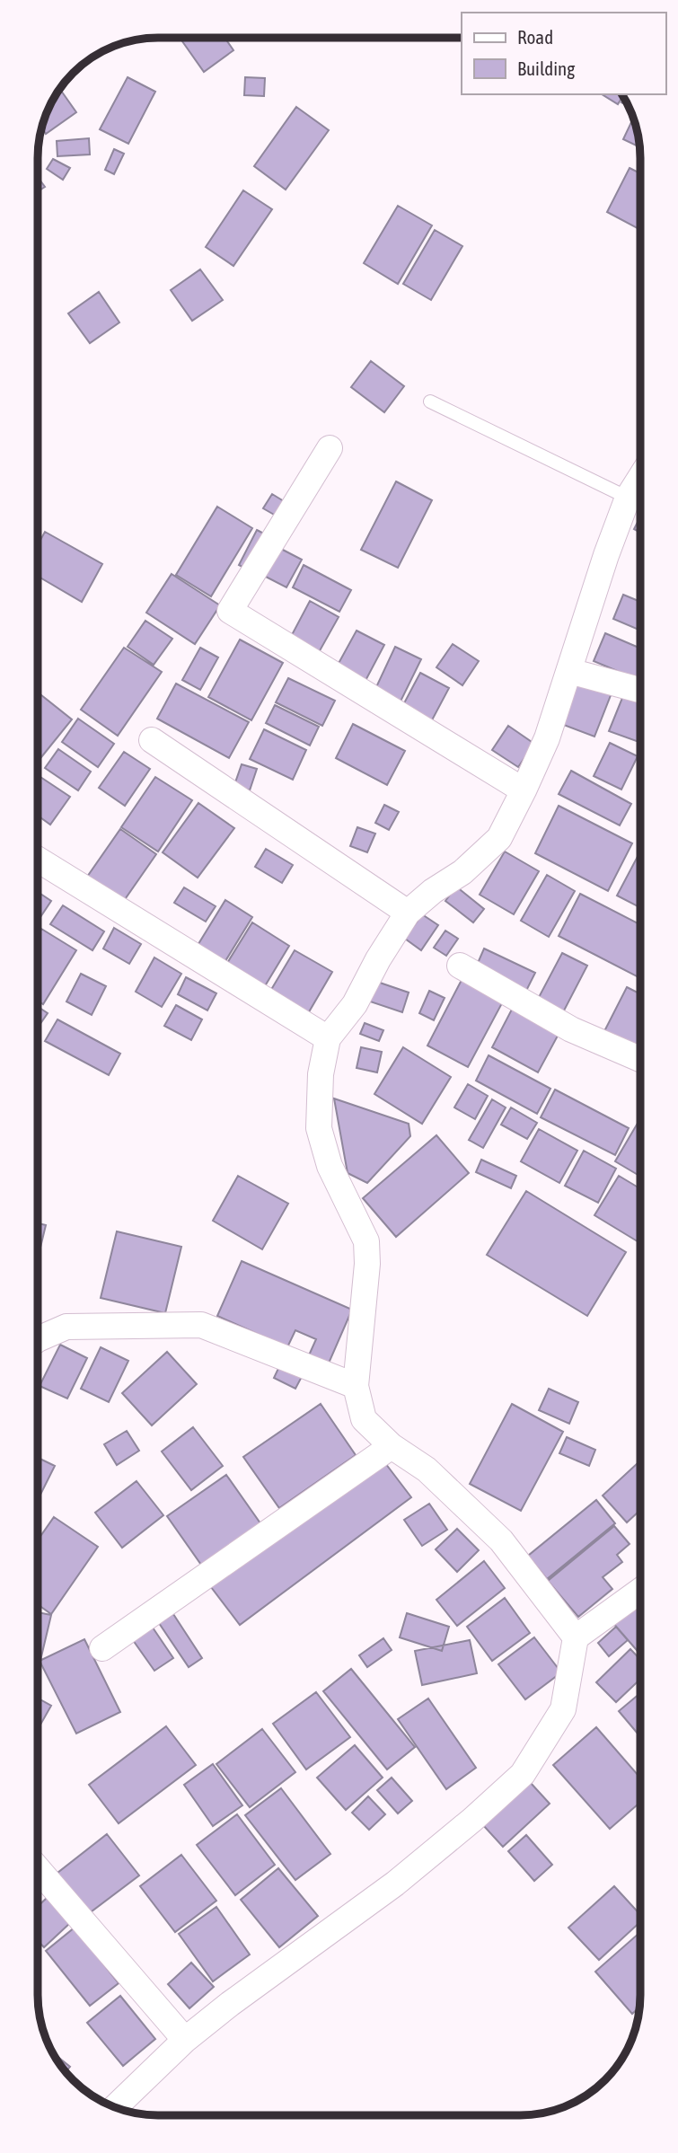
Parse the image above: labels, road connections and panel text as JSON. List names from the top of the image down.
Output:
{
  "legend": ["Road", "Building"]
}
